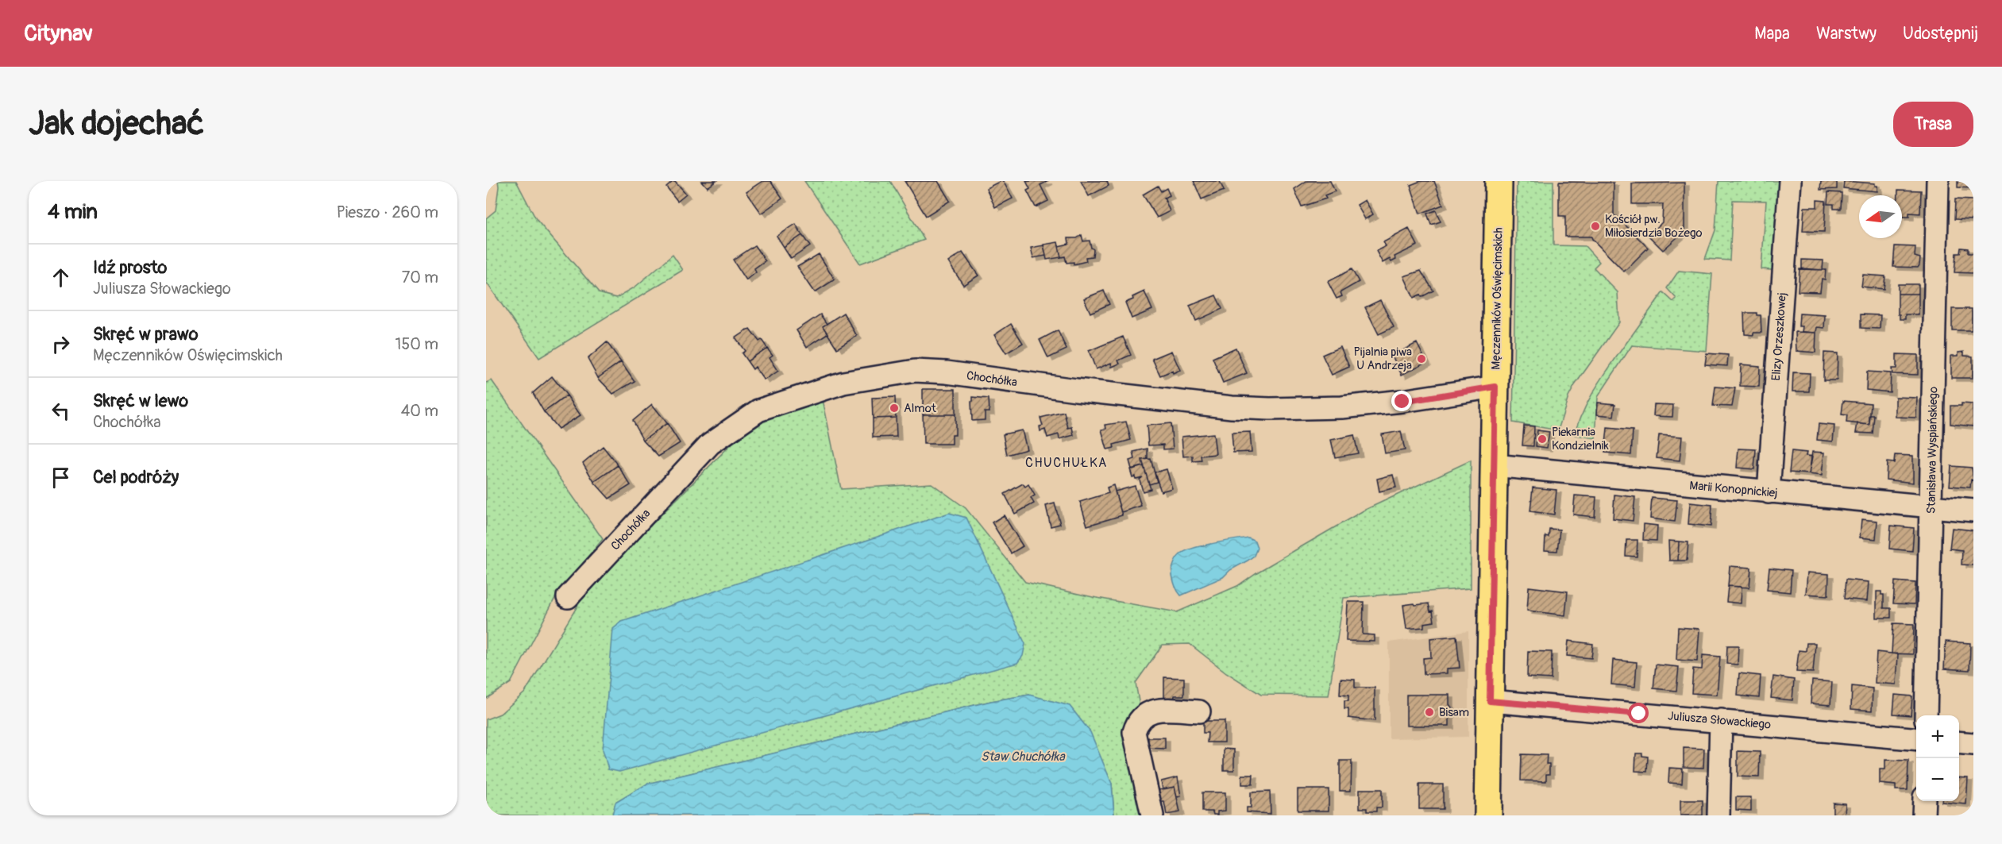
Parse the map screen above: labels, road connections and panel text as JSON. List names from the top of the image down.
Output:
{
  "streets": {
    "main road": ["Męczenników Oświęcimskich"],
    "street": [
      "Elizy Orzeszkowej",
      "Chochółka",
      "Stanisława Wyspiańskiego",
      "Marii Konopnickiej",
      "Juliusza Słowackiego"
    ]
  },
  "crossings": [
    ["Męczenników Oświęcimskich", "Chochółka"],
    ["Męczenników Oświęcimskich", "Marii Konopnickiej"],
    ["Męczenników Oświęcimskich", "Juliusza Słowackiego"],
    ["Elizy Orzeszkowej", "Marii Konopnickiej"],
    ["Stanisława Wyspiańskiego", "Marii Konopnickiej"]
  ],
  "districts": ["CHUCHUŁKA"],
  "water": ["Staw Chuchółka"],
  "places": [
    "Kościół pw. Miłosierdzia Bożego",
    "Pijalnia piwa U Andrzeja",
    "Almot",
    "Piekarnia Kondzielnik",
    "Bisam"
  ],
  "north": "left",
  "page": {
    "header": "Citynav",
    "nav": ["Mapa", "Warstwy", "Udostępnij"],
    "buttons": "Trasa",
    "title": "Jak dojechać",
    "heading": ["4 min", "Pieszo · 260 m"],
    "list": [
      ["Idź prosto", "Juliusza Słowackiego", "70 m"],
      ["Skręć w prawo", "Męczenników Oświęcimskich", "150 m"],
      ["Skręć w lewo", "Chochółka", "40 m"],
      "Cel podróży"
    ],
    "map_buttons": ["+", "−"]
  }
}
